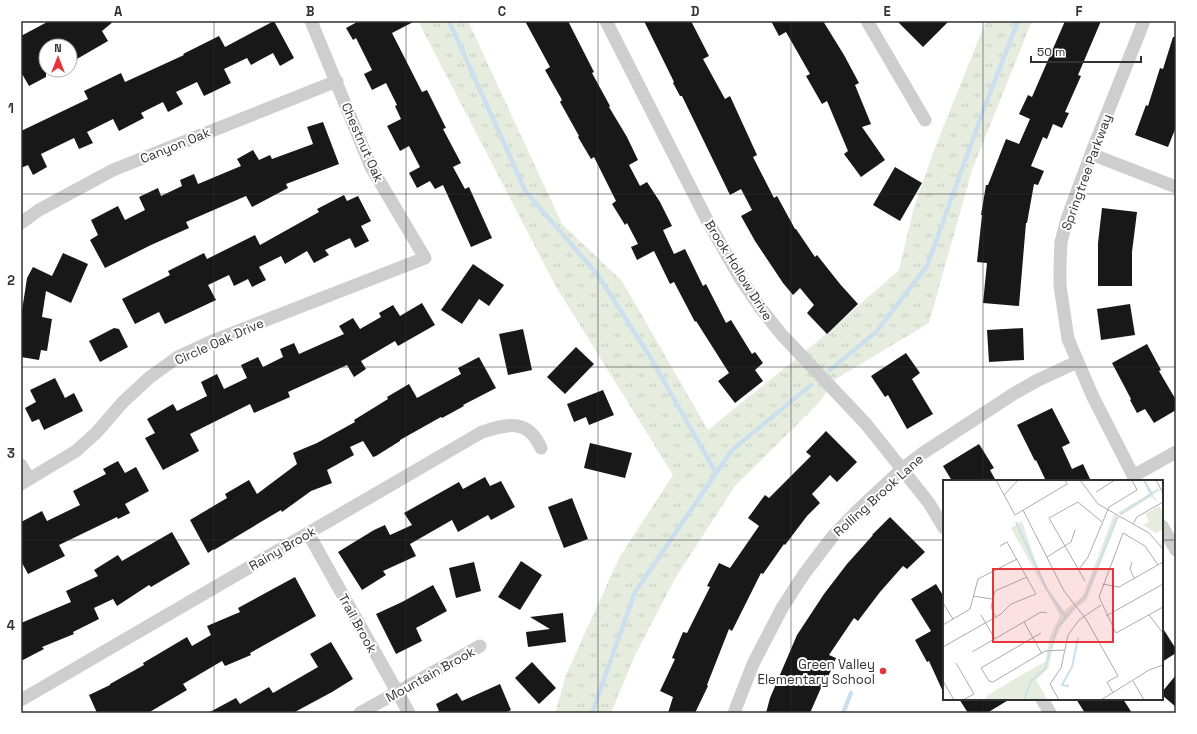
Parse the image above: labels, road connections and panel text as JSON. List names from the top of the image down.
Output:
{
  "streets": {
    "street": [
      "Chestnut Oak",
      "Canyon Oak",
      "Springtree Parkway",
      "Brook Hollow Drive",
      "Circle Oak Drive",
      "Rolling Brook Lane",
      "Rainy Brook",
      "Trail Brook",
      "Mountain Brook"
    ]
  },
  "crossings": [
    ["Chestnut Oak", "Canyon Oak"],
    ["Chestnut Oak", "Circle Oak Drive"],
    ["Springtree Parkway", "Rolling Brook Lane"],
    ["Brook Hollow Drive", "Rolling Brook Lane"],
    ["Rainy Brook", "Trail Brook"],
    ["Trail Brook", "Mountain Brook"]
  ],
  "places": ["Green Valley Elementary School"],
  "scale_bar": "50 m",
  "north": "top",
  "grid": {
    "columns": [
      "A",
      "B",
      "C",
      "D",
      "E",
      "F"
    ],
    "rows": [
      "1",
      "2",
      "3",
      "4"
    ]
  }
}
